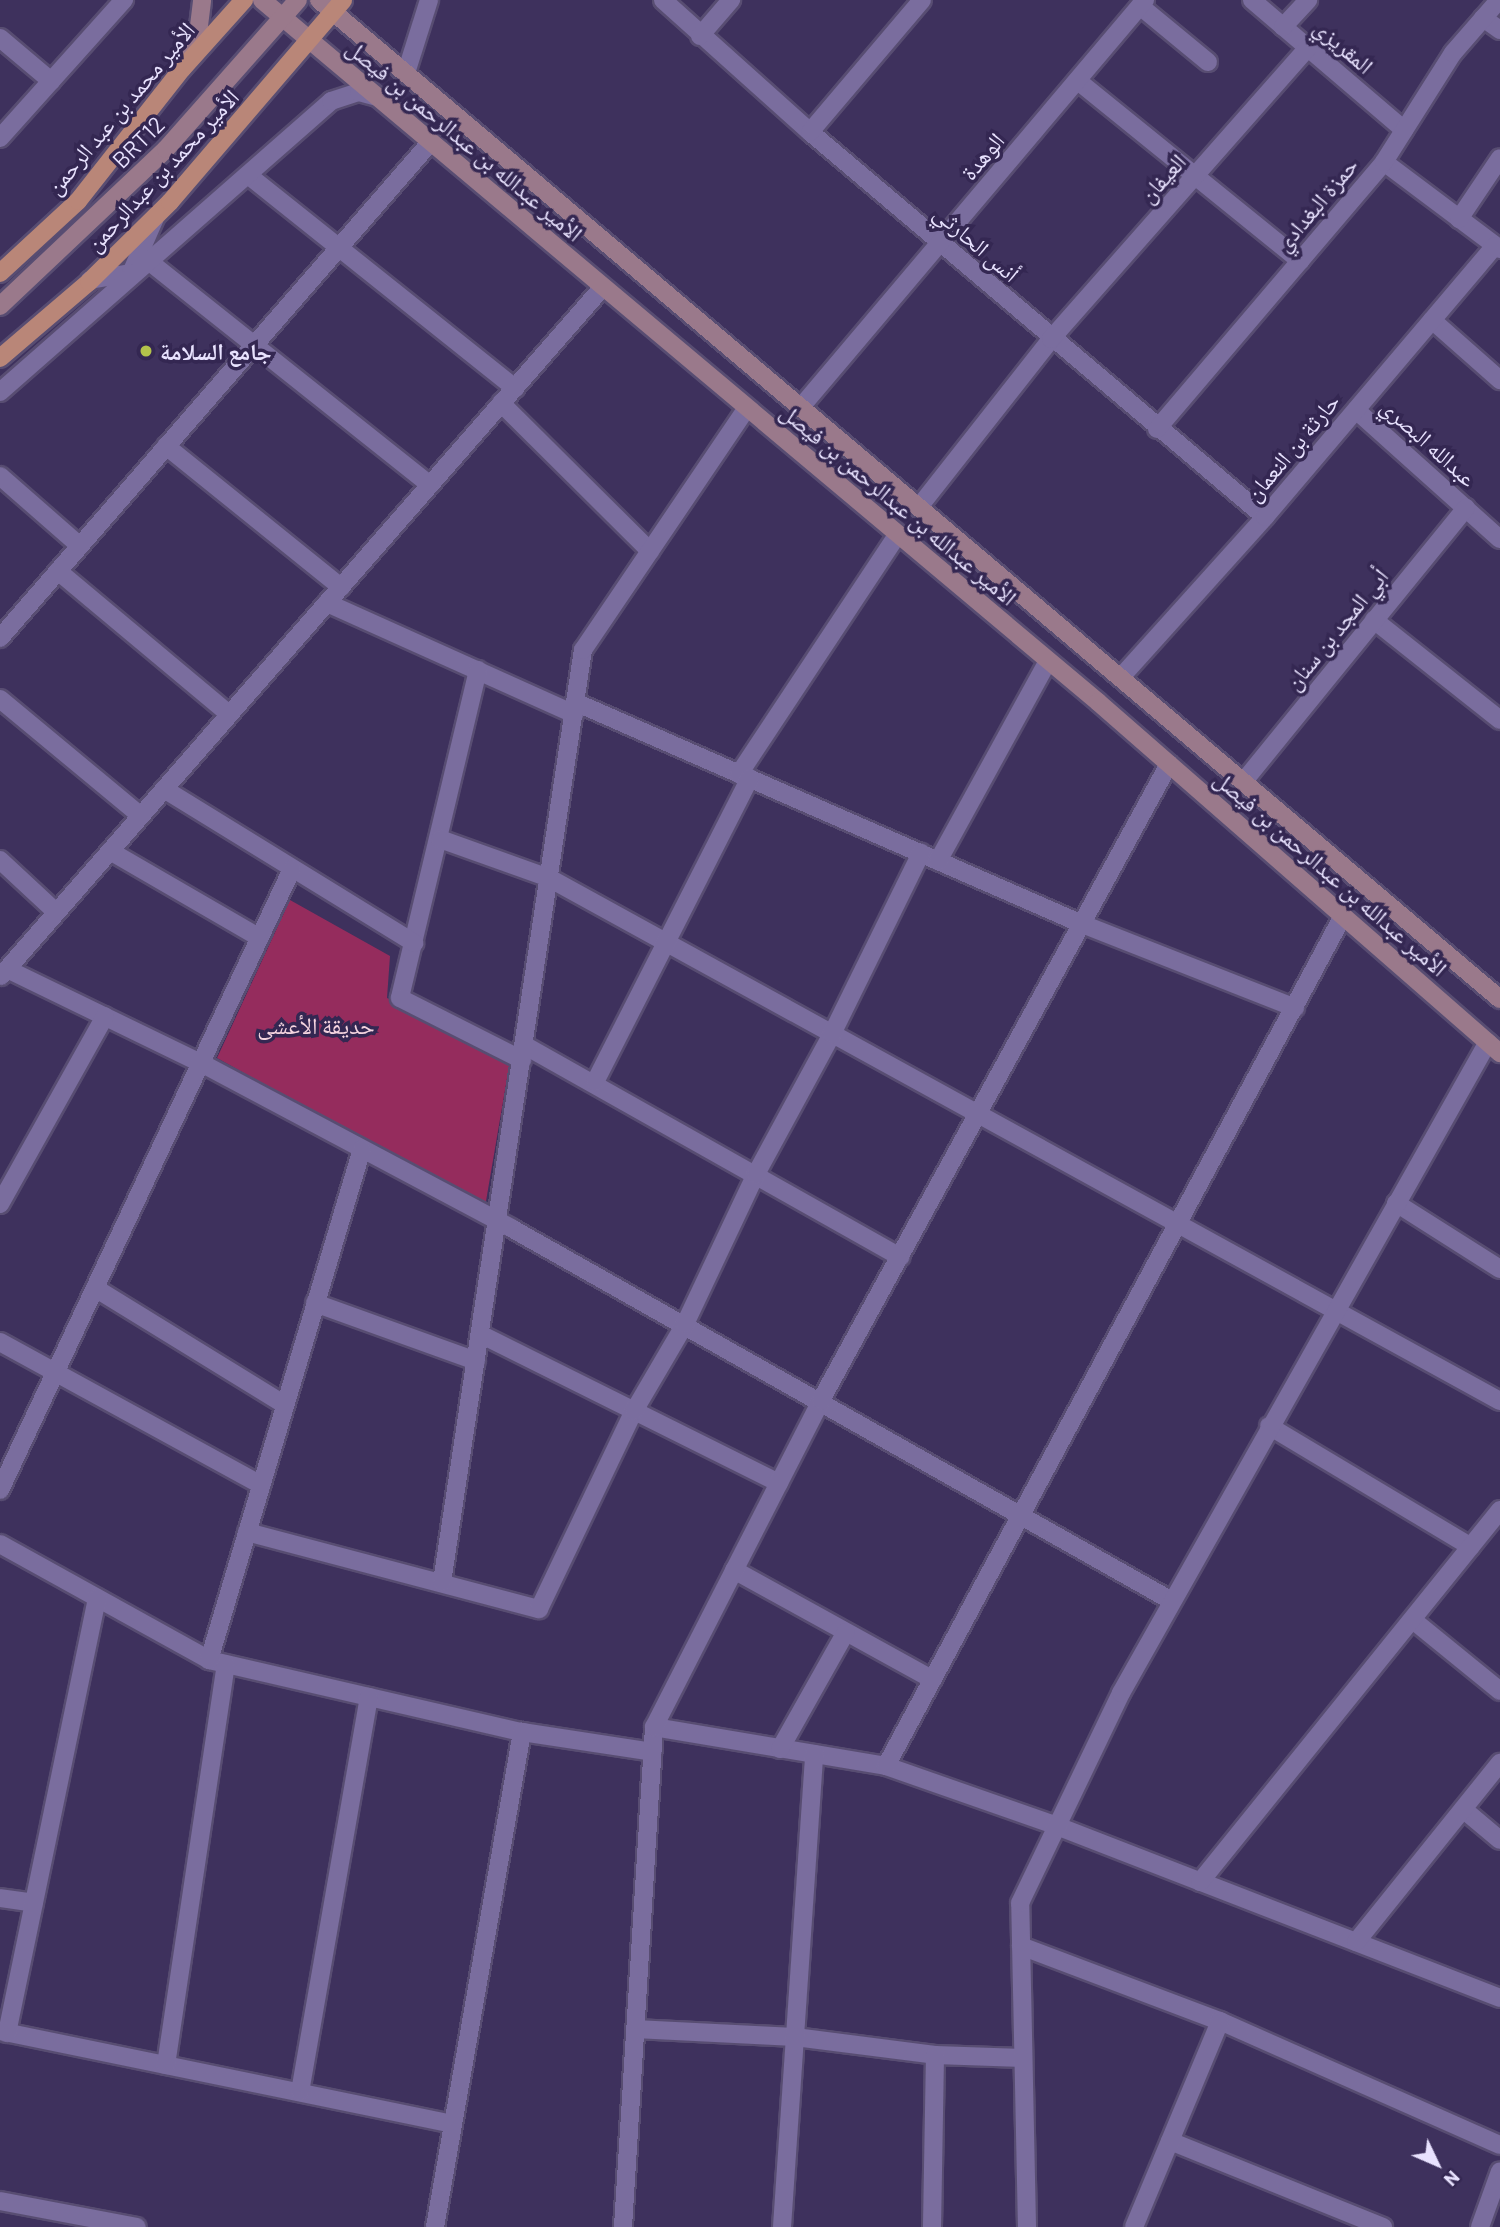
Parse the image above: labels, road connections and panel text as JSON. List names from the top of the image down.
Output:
{
  "streets": {
    "main road": [
      "الأمير محمد بن عبد الرحمن",
      "الأمير عبدالله بن عبدالرحمن بن فيصل",
      "BRT12",
      "الأمير محمد بن عبدالرحمن"
    ],
    "street": [
      "المقريزي",
      "الوهدة",
      "العيفان",
      "حمزة البغدادي",
      "أنس الحارثي",
      "عبدالله البصري",
      "حارثة بن النعمان",
      "أبي المجد بن سنان"
    ]
  },
  "crossings": [
    ["المقريزي", "العيفان"],
    ["المقريزي", "حمزة البغدادي"],
    ["الأمير عبدالله بن عبدالرحمن بن فيصل", "BRT12"],
    ["الأمير عبدالله بن عبدالرحمن بن فيصل", "الوهدة"],
    ["الأمير عبدالله بن عبدالرحمن بن فيصل", "الأمير محمد بن عبدالرحمن"],
    ["الأمير عبدالله بن عبدالرحمن بن فيصل", "العيفان"],
    ["الأمير عبدالله بن عبدالرحمن بن فيصل", "حارثة بن النعمان"],
    ["الأمير عبدالله بن عبدالرحمن بن فيصل", "أبي المجد بن سنان"],
    ["الوهدة", "أنس الحارثي"],
    ["العيفان", "أنس الحارثي"],
    ["حمزة البغدادي", "أنس الحارثي"],
    ["أنس الحارثي", "حارثة بن النعمان"],
    ["عبدالله البصري", "حارثة بن النعمان"],
    ["عبدالله البصري", "أبي المجد بن سنان"]
  ],
  "parks": ["حديقة الأعشى"],
  "places": ["جامع السلامة"],
  "north": "bottom right"
}
